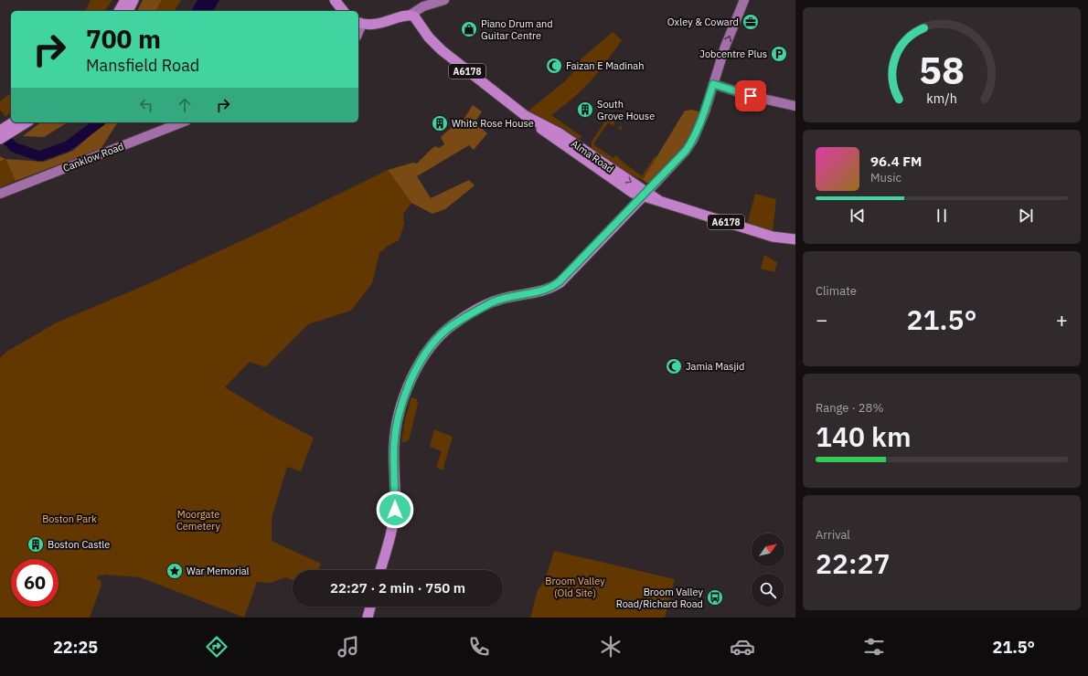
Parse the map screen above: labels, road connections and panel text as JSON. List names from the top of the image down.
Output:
{
  "streets": {
    "main road": ["A6178", "Alma Road"],
    "street": ["Canklow Road"]
  },
  "crossings": [
    ["A6178", "Alma Road"]
  ],
  "parks": ["Moorgate Cemetery", "Boston Park", "Broom Valley (Old Site)"],
  "places": {
    "office": ["Oxley & Coward"],
    "shop": ["Piano Drum and Guitar Centre"],
    "parking": ["Jobcentre Plus"],
    "mosque": ["Faizan E Madinah", "Jamia Masjid"],
    "building": ["South Grove House", "White Rose House", "Boston Castle"],
    "place": ["War Memorial"],
    "bus stop": ["Broom Valley Road/Richard Road"]
  },
  "north": "top right",
  "page": {
    "turn": ["700 m", "Mansfield Road"],
    "song": ["96.4 FM", "Music"],
    "tile": [
      "Climate",
      ["Range · 28%", "140 km"],
      ["Arrival", "22:27"]
    ],
    "heat": ["−", "21.5°", "+"],
    "limit": "60",
    "trip": "22:27 · 2 min · 750 m",
    "tabs": ["22:25", "21.5°"],
    "gauge": ["58", "km/h"]
  }
}
